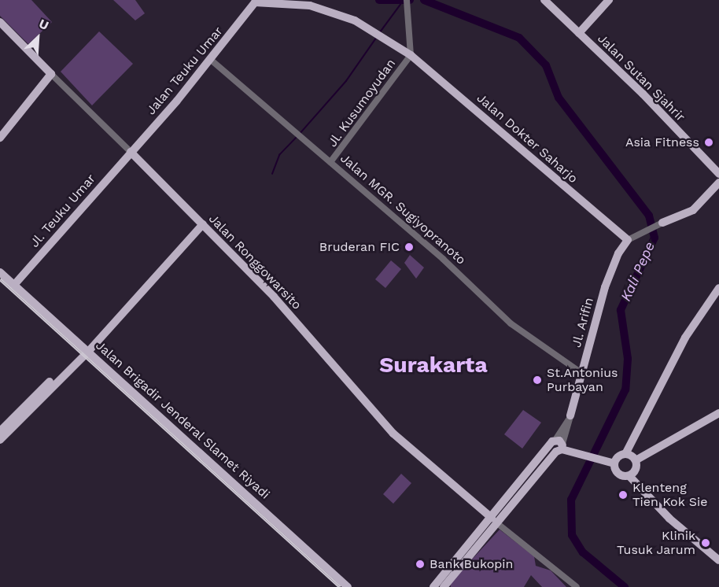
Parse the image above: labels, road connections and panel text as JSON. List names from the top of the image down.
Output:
{
  "streets": {
    "main road": [
      "Jalan Teuku Umar",
      "Jalan Sutan Sjahrir",
      "Jalan Dokter Saharjo",
      "Jl. Teuku Umar",
      "Jalan Ronggowarsito",
      "Jl. Arifin",
      "Jalan Brigadir Jenderal Slamet Riyadi"
    ],
    "street": ["Jl. Kusumoyudan", "Jalan MGR. Sugiyopranoto"]
  },
  "crossings": [
    ["Jalan Teuku Umar", "Jalan Dokter Saharjo"],
    ["Jalan Teuku Umar", "Jalan MGR. Sugiyopranoto"],
    ["Jalan Teuku Umar", "Jl. Teuku Umar"],
    ["Jalan Teuku Umar", "Jalan Ronggowarsito"],
    ["Jl. Kusumoyudan", "Jalan Dokter Saharjo"],
    ["Jl. Kusumoyudan", "Jalan MGR. Sugiyopranoto"],
    ["Jalan Dokter Saharjo", "Jl. Arifin"],
    ["Jalan MGR. Sugiyopranoto", "Jl. Arifin"],
    ["Jl. Teuku Umar", "Jalan Ronggowarsito"],
    ["Jl. Teuku Umar", "Jalan Brigadir Jenderal Slamet Riyadi"]
  ],
  "districts": ["Surakarta"],
  "water": ["Kali Pepe"],
  "places": [
    "Asia Fitness",
    "Bruderan FIC",
    "St.Antonius Purbayan",
    "Klenteng Tien Kok Sie",
    "Klinik Tusuk Jarum",
    "Bank Bukopin"
  ],
  "north": "top right"
}
